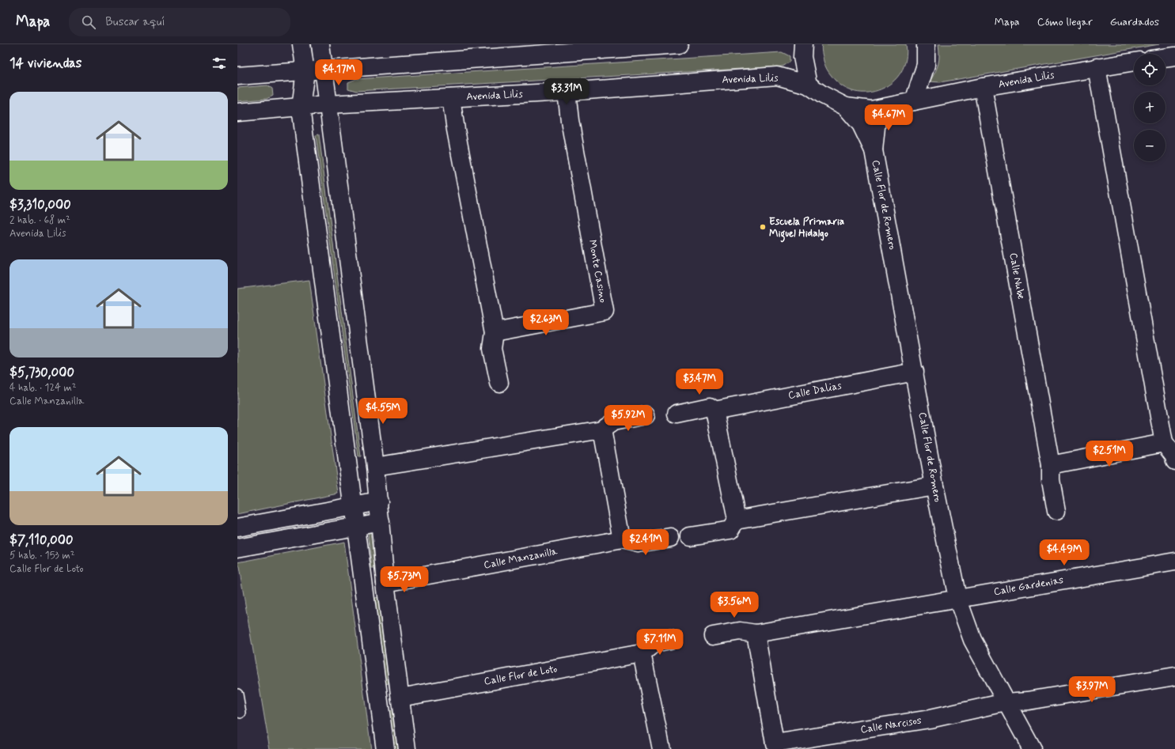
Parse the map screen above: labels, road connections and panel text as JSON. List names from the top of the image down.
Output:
{
  "streets": {
    "street": [
      "Avenida Lilis",
      "Calle Flor de Romero",
      "Monte Casino",
      "Calle Nube",
      "Calle Dalias",
      "Calle Manzanilla",
      "Calle Gardenias",
      "Calle Flor de Loto",
      "Calle Narcisos"
    ]
  },
  "crossings": [
    ["Avenida Lilis", "Calle Flor de Romero"],
    ["Avenida Lilis", "Monte Casino"],
    ["Avenida Lilis", "Calle Nube"],
    ["Calle Flor de Romero", "Calle Dalias"],
    ["Calle Flor de Romero", "Calle Gardenias"],
    ["Calle Flor de Romero", "Calle Narcisos"]
  ],
  "places": ["Escuela Primaria Miguel Hidalgo"],
  "page": {
    "header": "Mapa",
    "search": "Buscar aquí",
    "nav": ["Mapa", "Cómo llegar", "Guardados"],
    "heading": "14 viviendas",
    "map_buttons": ["+", "−"],
    "price": [
      "$4.17M",
      "$3.31M",
      "$4.67M",
      "$2.63M",
      "$3.47M",
      "$4.55M",
      "$5.92M",
      "$2.51M",
      "$2.41M",
      "$4.49M",
      "$5.73M",
      "$3.56M",
      "$7.11M",
      "$3.97M"
    ],
    "list": [
      {
        "name": "$3,310,000",
        "note": "2 hab. · 68 m² · Avenida Lilis"
      },
      {
        "name": "$5,730,000",
        "note": "4 hab. · 124 m² · Calle Manzanilla"
      },
      {
        "name": "$7,110,000",
        "note": "5 hab. · 153 m² · Calle Flor de Loto"
      }
    ]
  }
}
